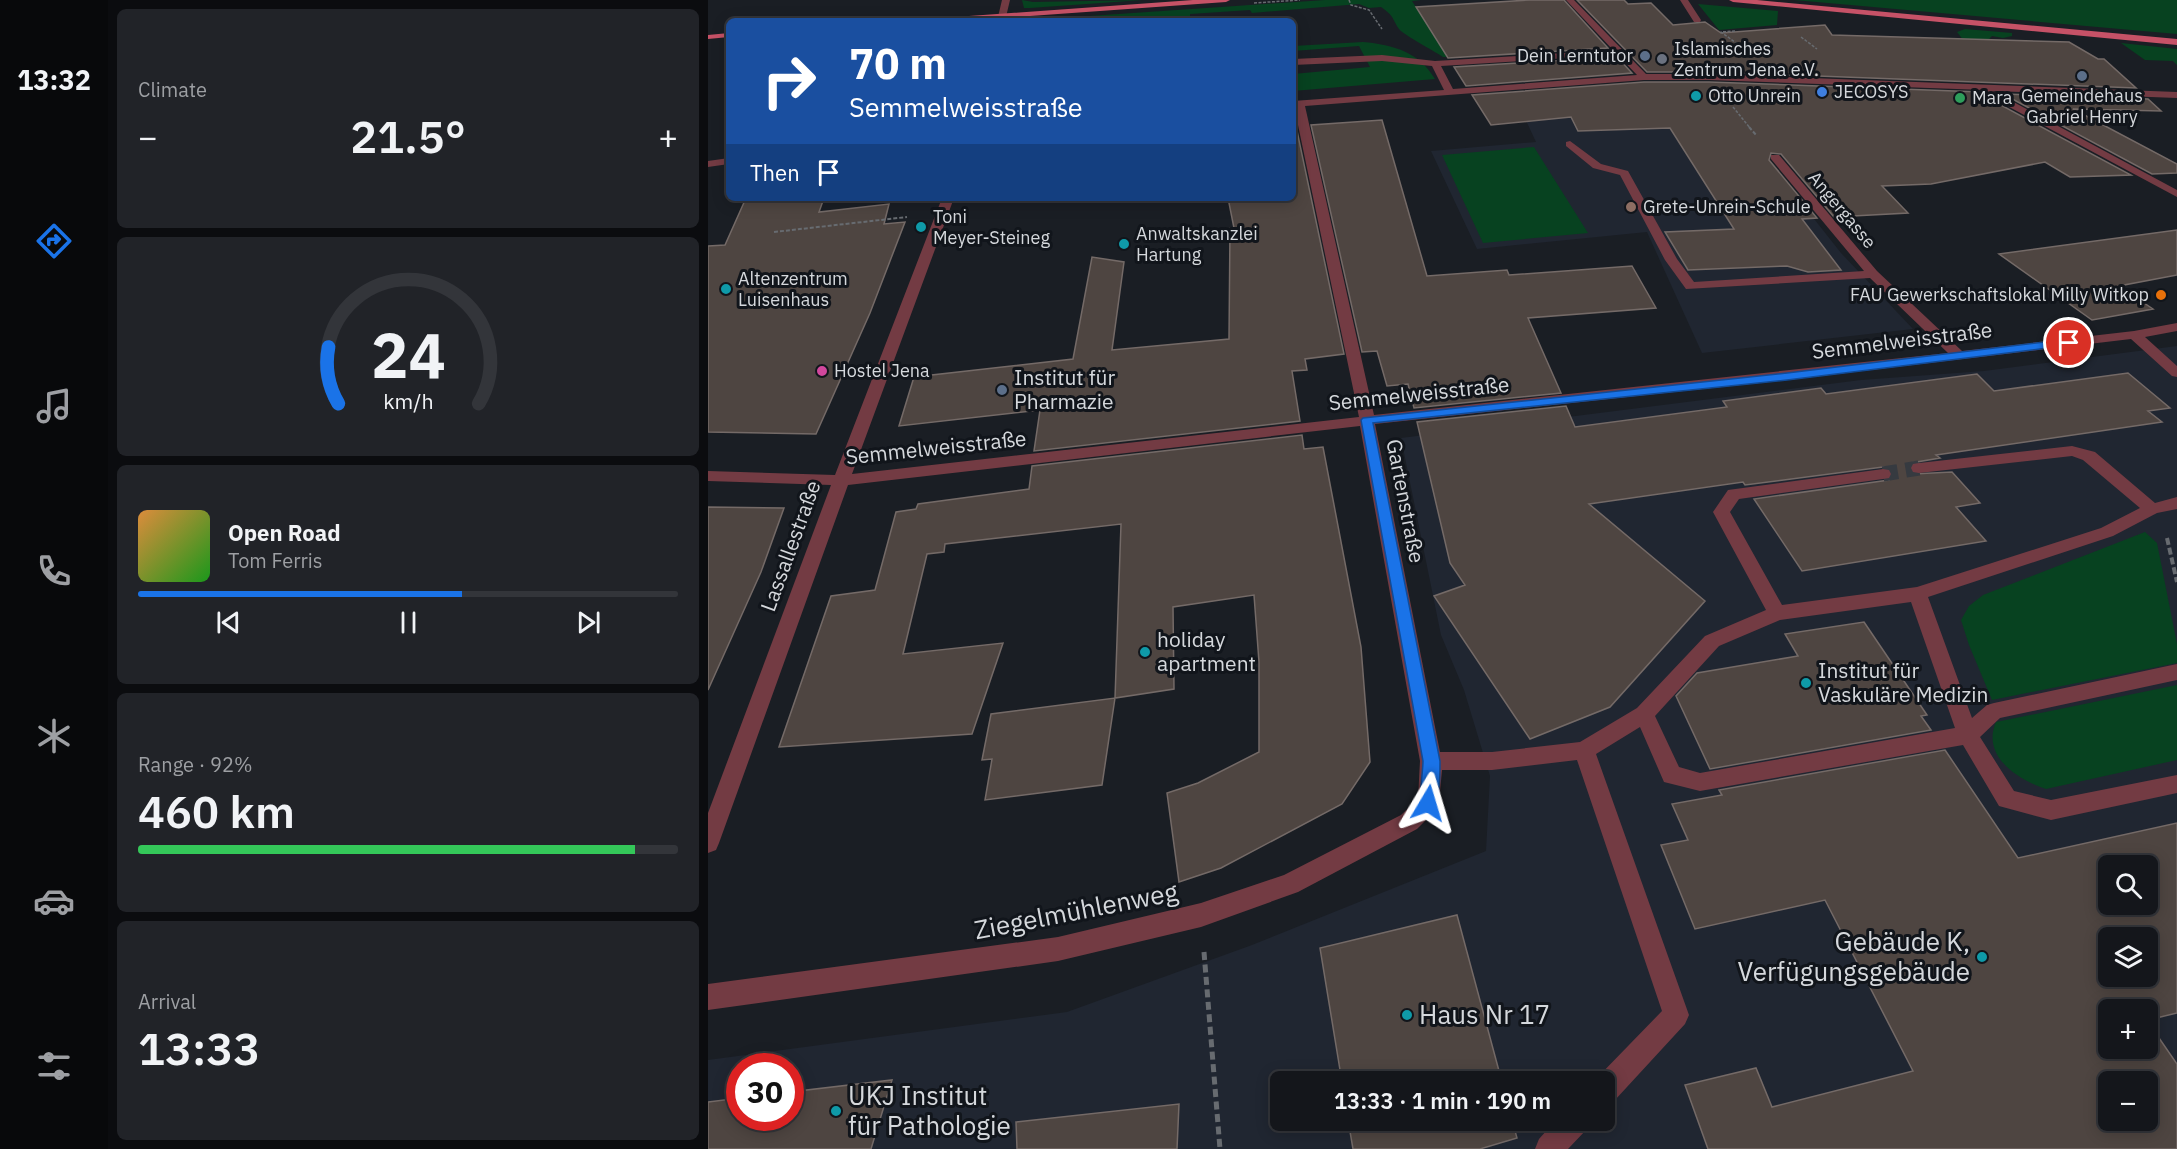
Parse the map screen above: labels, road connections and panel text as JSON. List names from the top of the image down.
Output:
{
  "streets": {
    "street": [
      "Angergasse",
      "Semmelweisstraße",
      "Gartenstraße",
      "Lassallestraße",
      "Ziegelmühlenweg"
    ]
  },
  "crossings": [
    ["Angergasse", "Semmelweisstraße"],
    ["Semmelweisstraße", "Gartenstraße"],
    ["Semmelweisstraße", "Lassallestraße"],
    ["Gartenstraße", "Ziegelmühlenweg"]
  ],
  "places": [
    "Dein Lerntutor",
    "Islamisches Zentrum Jena e.V.",
    "Gemeindehaus Gabriel Henry",
    "JECOSYS",
    "Otto Unrein",
    "Mara",
    "Grete-Unrein-Schule",
    "Toni Meyer-Steineg",
    "Anwaltskanzlei Hartung",
    "Altenzentrum Luisenhaus",
    "FAU Gewerkschaftslokal Milly Witkop",
    "Hostel Jena",
    "Institut für Pharmazie",
    "holiday apartment",
    "Institut für Vaskuläre Medizin",
    "Gebäude K, Verfügungsgebäude",
    "Haus Nr 17",
    "UKJ Institut für Pathologie"
  ],
  "page": {
    "tabs": "13:32",
    "tile": [
      "Climate",
      ["Range · 92%", "460 km"],
      ["Arrival", "13:33"]
    ],
    "turn": ["70 m", "Semmelweisstraße"],
    "heat": ["−", "21.5°", "+"],
    "then": "Then",
    "song": ["Open Road", "Tom Ferris"],
    "map_buttons": ["+", "−"],
    "limit": "30",
    "trip": "13:33 · 1 min · 190 m",
    "gauge": ["24", "km/h"]
  }
}
